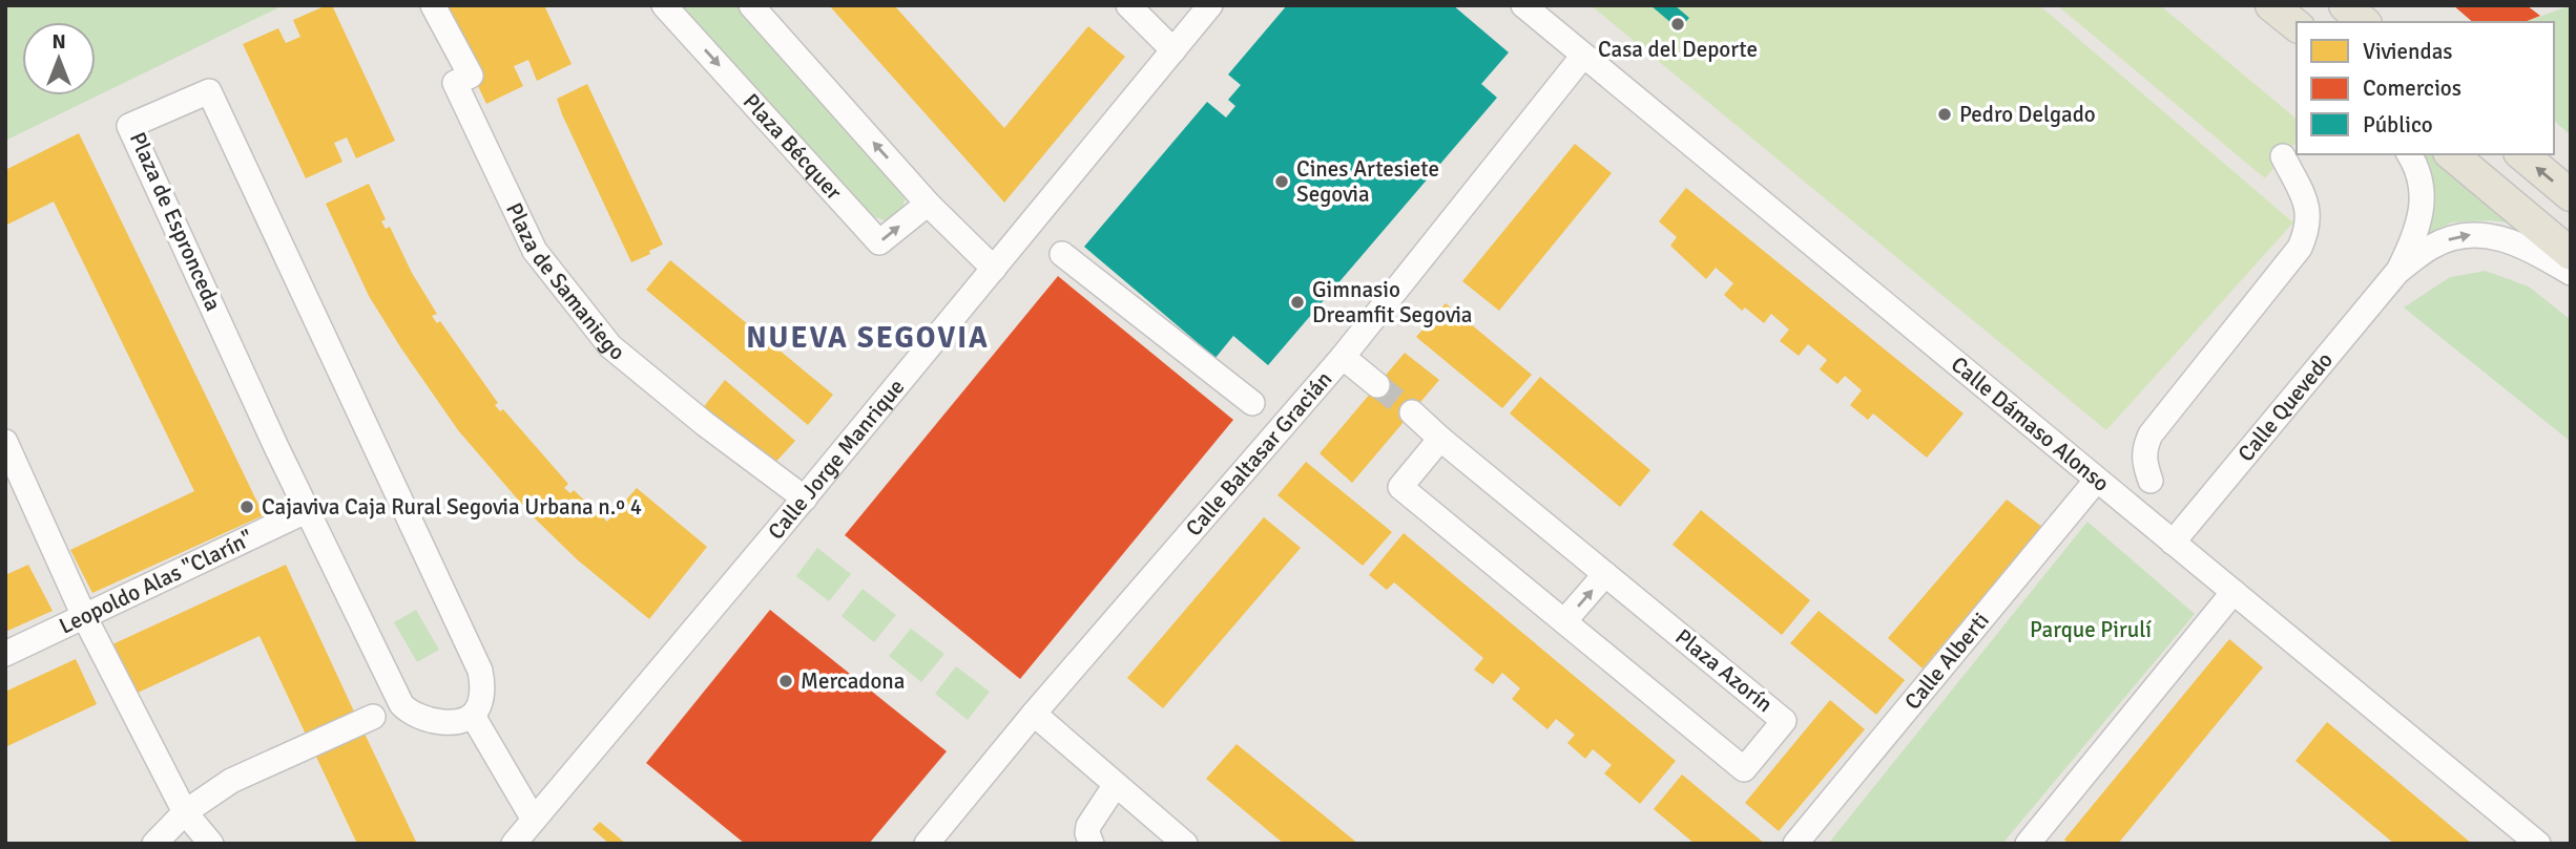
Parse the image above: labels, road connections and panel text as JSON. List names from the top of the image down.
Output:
{
  "streets": {
    "street": [
      "Plaza Bécquer",
      "Plaza de Espronceda",
      "Plaza de Samaniego",
      "Calle Quevedo",
      "Calle Dámaso Alonso",
      "Calle Baltasar Gracián",
      "Calle Jorge Manrique",
      "Leopoldo Alas \"Clarín\"",
      "Calle Alberti",
      "Plaza Azorín"
    ]
  },
  "crossings": [
    ["Plaza de Espronceda", "Leopoldo Alas \"Clarín\""],
    ["Plaza de Samaniego", "Calle Jorge Manrique"],
    ["Calle Quevedo", "Calle Dámaso Alonso"],
    ["Calle Dámaso Alonso", "Calle Baltasar Gracián"],
    ["Calle Dámaso Alonso", "Calle Alberti"]
  ],
  "districts": ["NUEVA SEGOVIA"],
  "parks": ["Parque Pirulí"],
  "places": [
    "Casa del Deporte",
    "Pedro Delgado",
    "Cines Artesiete Segovia",
    "Gimnasio Dreamfit Segovia",
    "Cajaviva Caja Rural Segovia Urbana n.º 4",
    "Mercadona"
  ],
  "legend": ["Viviendas", "Comercios", "Público"],
  "north": "top"
}
